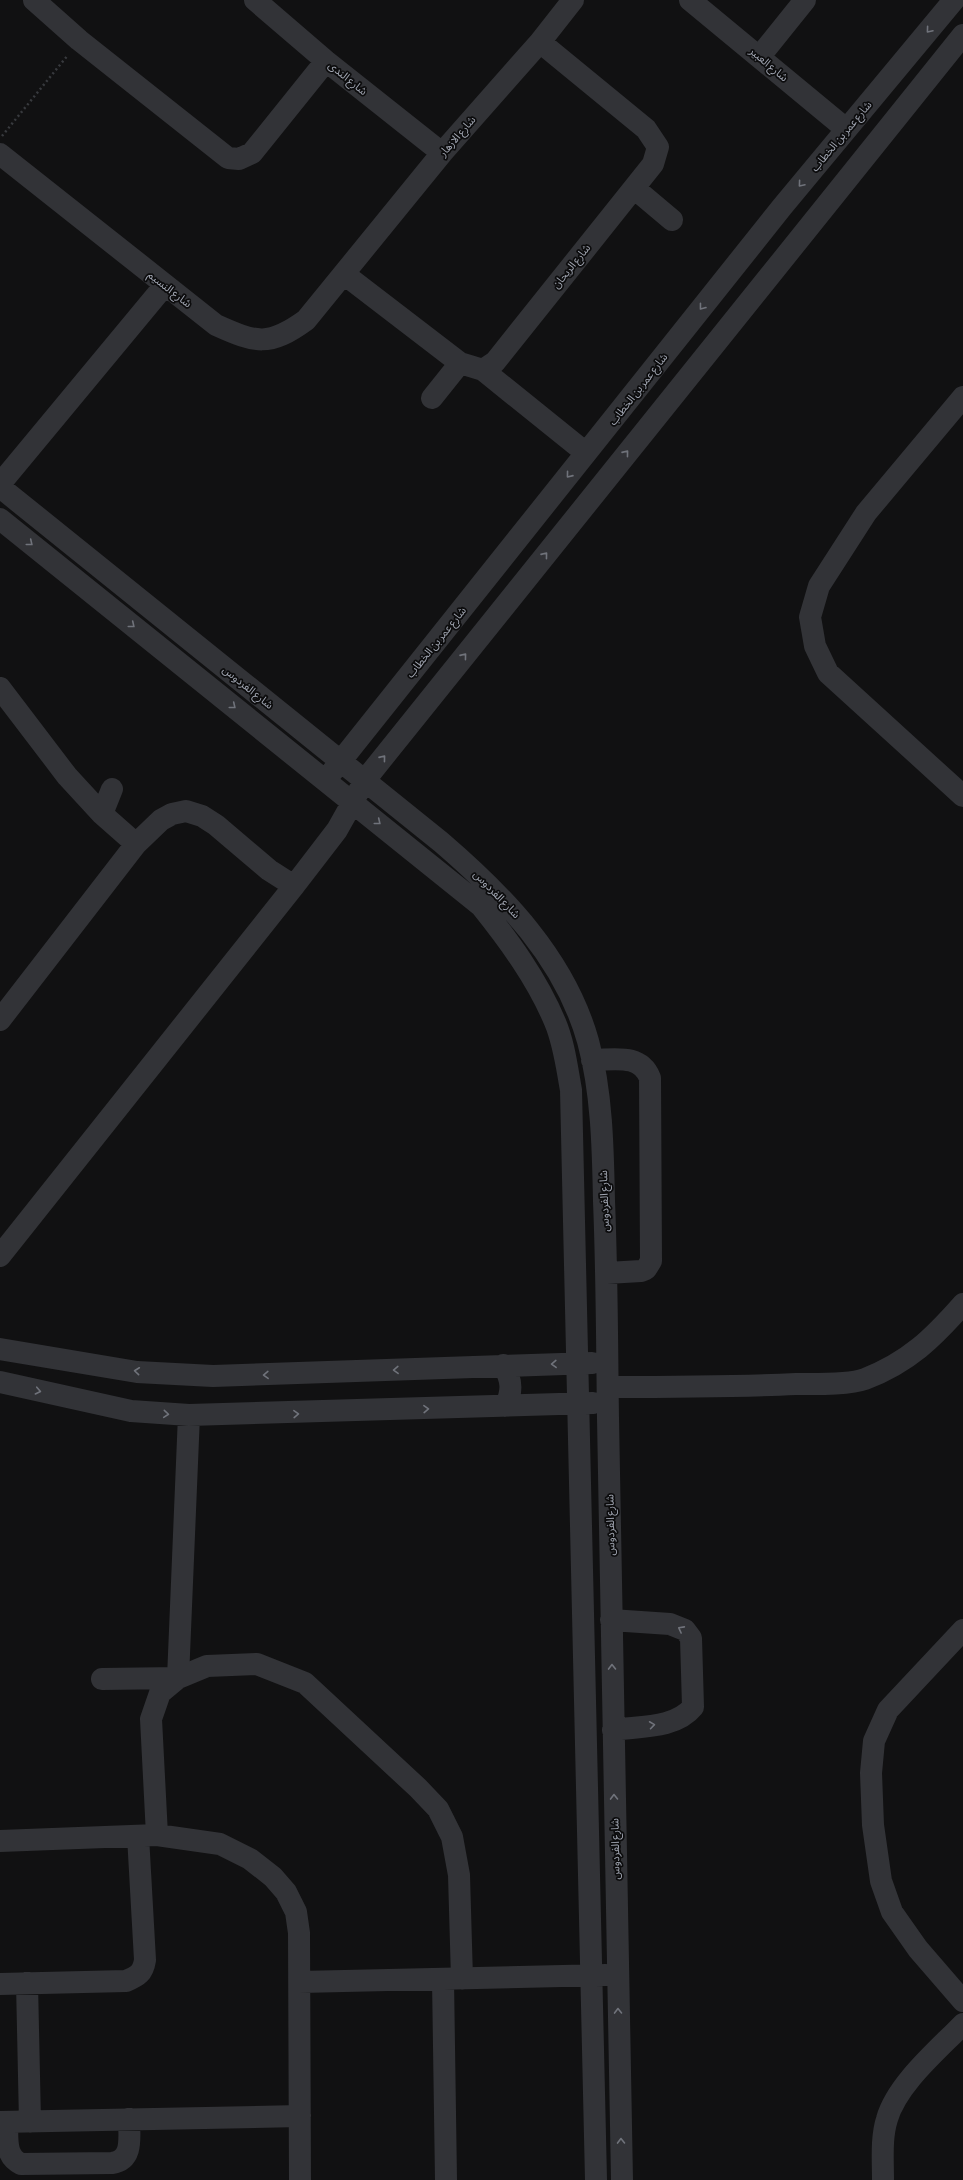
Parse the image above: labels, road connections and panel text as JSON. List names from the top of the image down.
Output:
{
  "streets": {
    "street": [
      "شارع العبير",
      "شارع الندى",
      "شارع الازهار",
      "شارع عمر بن الخطاب",
      "شارع الريحان",
      "شارع النسيم",
      "شارع الفردوس"
    ]
  },
  "crossings": [
    ["شارع العبير", "شارع عمر بن الخطاب"],
    ["شارع الندى", "شارع الازهار"],
    ["شارع الازهار", "شارع الريحان"],
    ["شارع الازهار", "شارع النسيم"],
    ["شارع عمر بن الخطاب", "شارع الفردوس"]
  ]
}
